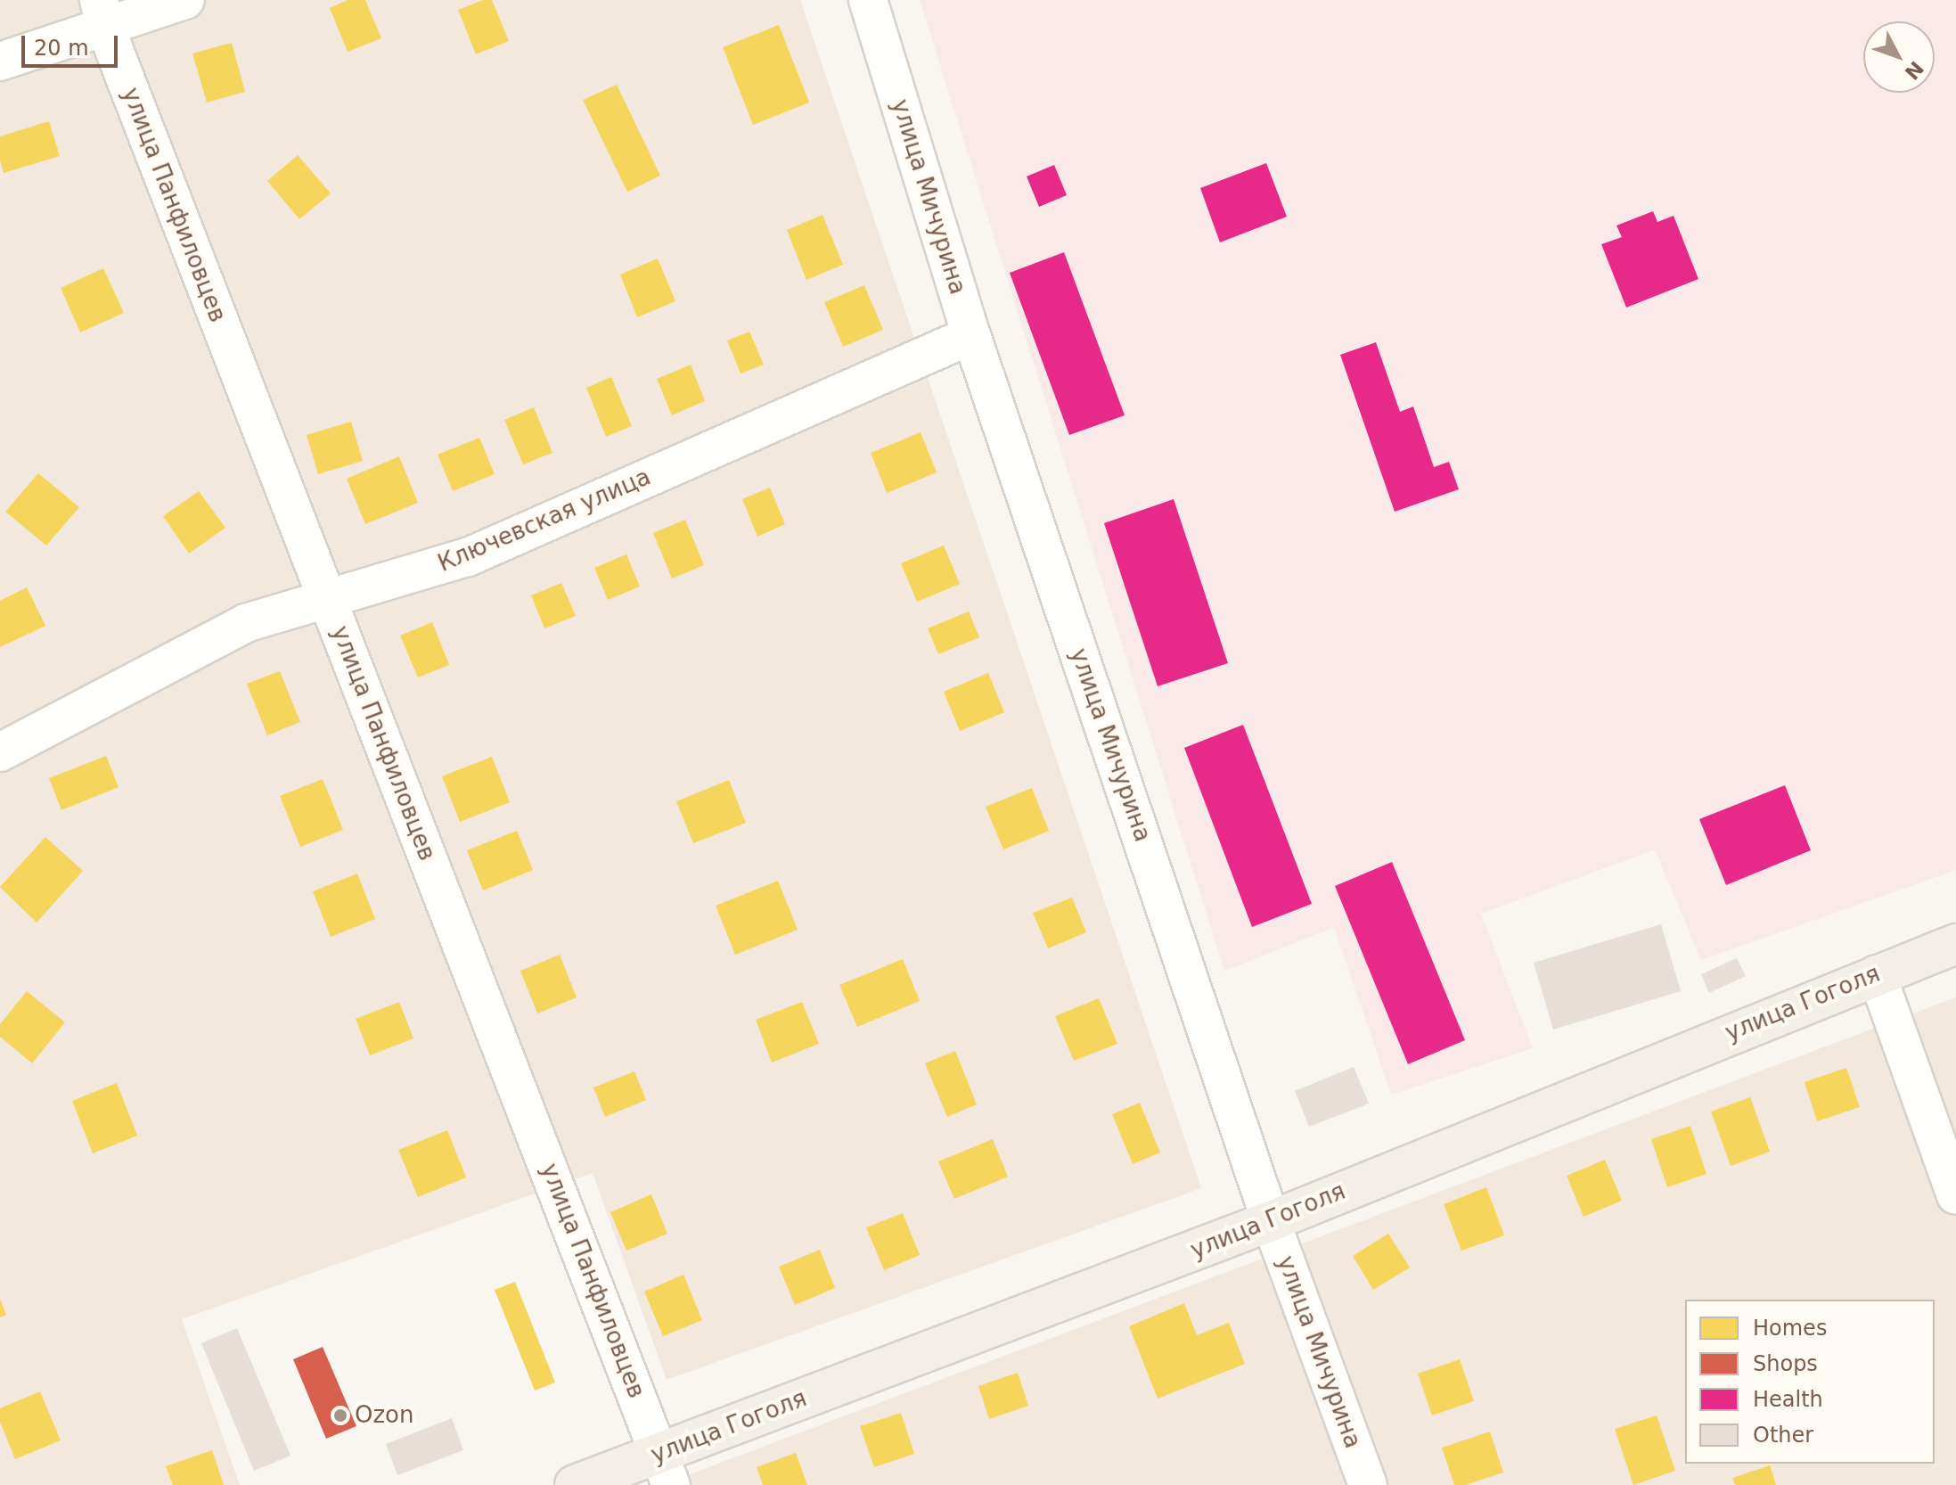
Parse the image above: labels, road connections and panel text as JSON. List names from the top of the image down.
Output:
{
  "streets": {
    "main road": ["улица Гоголя"],
    "street": ["улица Мичурина", "улица Панфиловцев", "Ключевская улица"]
  },
  "crossings": [
    ["улица Мичурина", "Ключевская улица"],
    ["улица Мичурина", "улица Гоголя"],
    ["улица Панфиловцев", "Ключевская улица"],
    ["улица Панфиловцев", "улица Гоголя"]
  ],
  "places": ["Ozon"],
  "legend": [
    "Homes",
    "Shops",
    "Health",
    "Other"
  ],
  "scale_bar": "20 m",
  "north": "bottom right"
}
